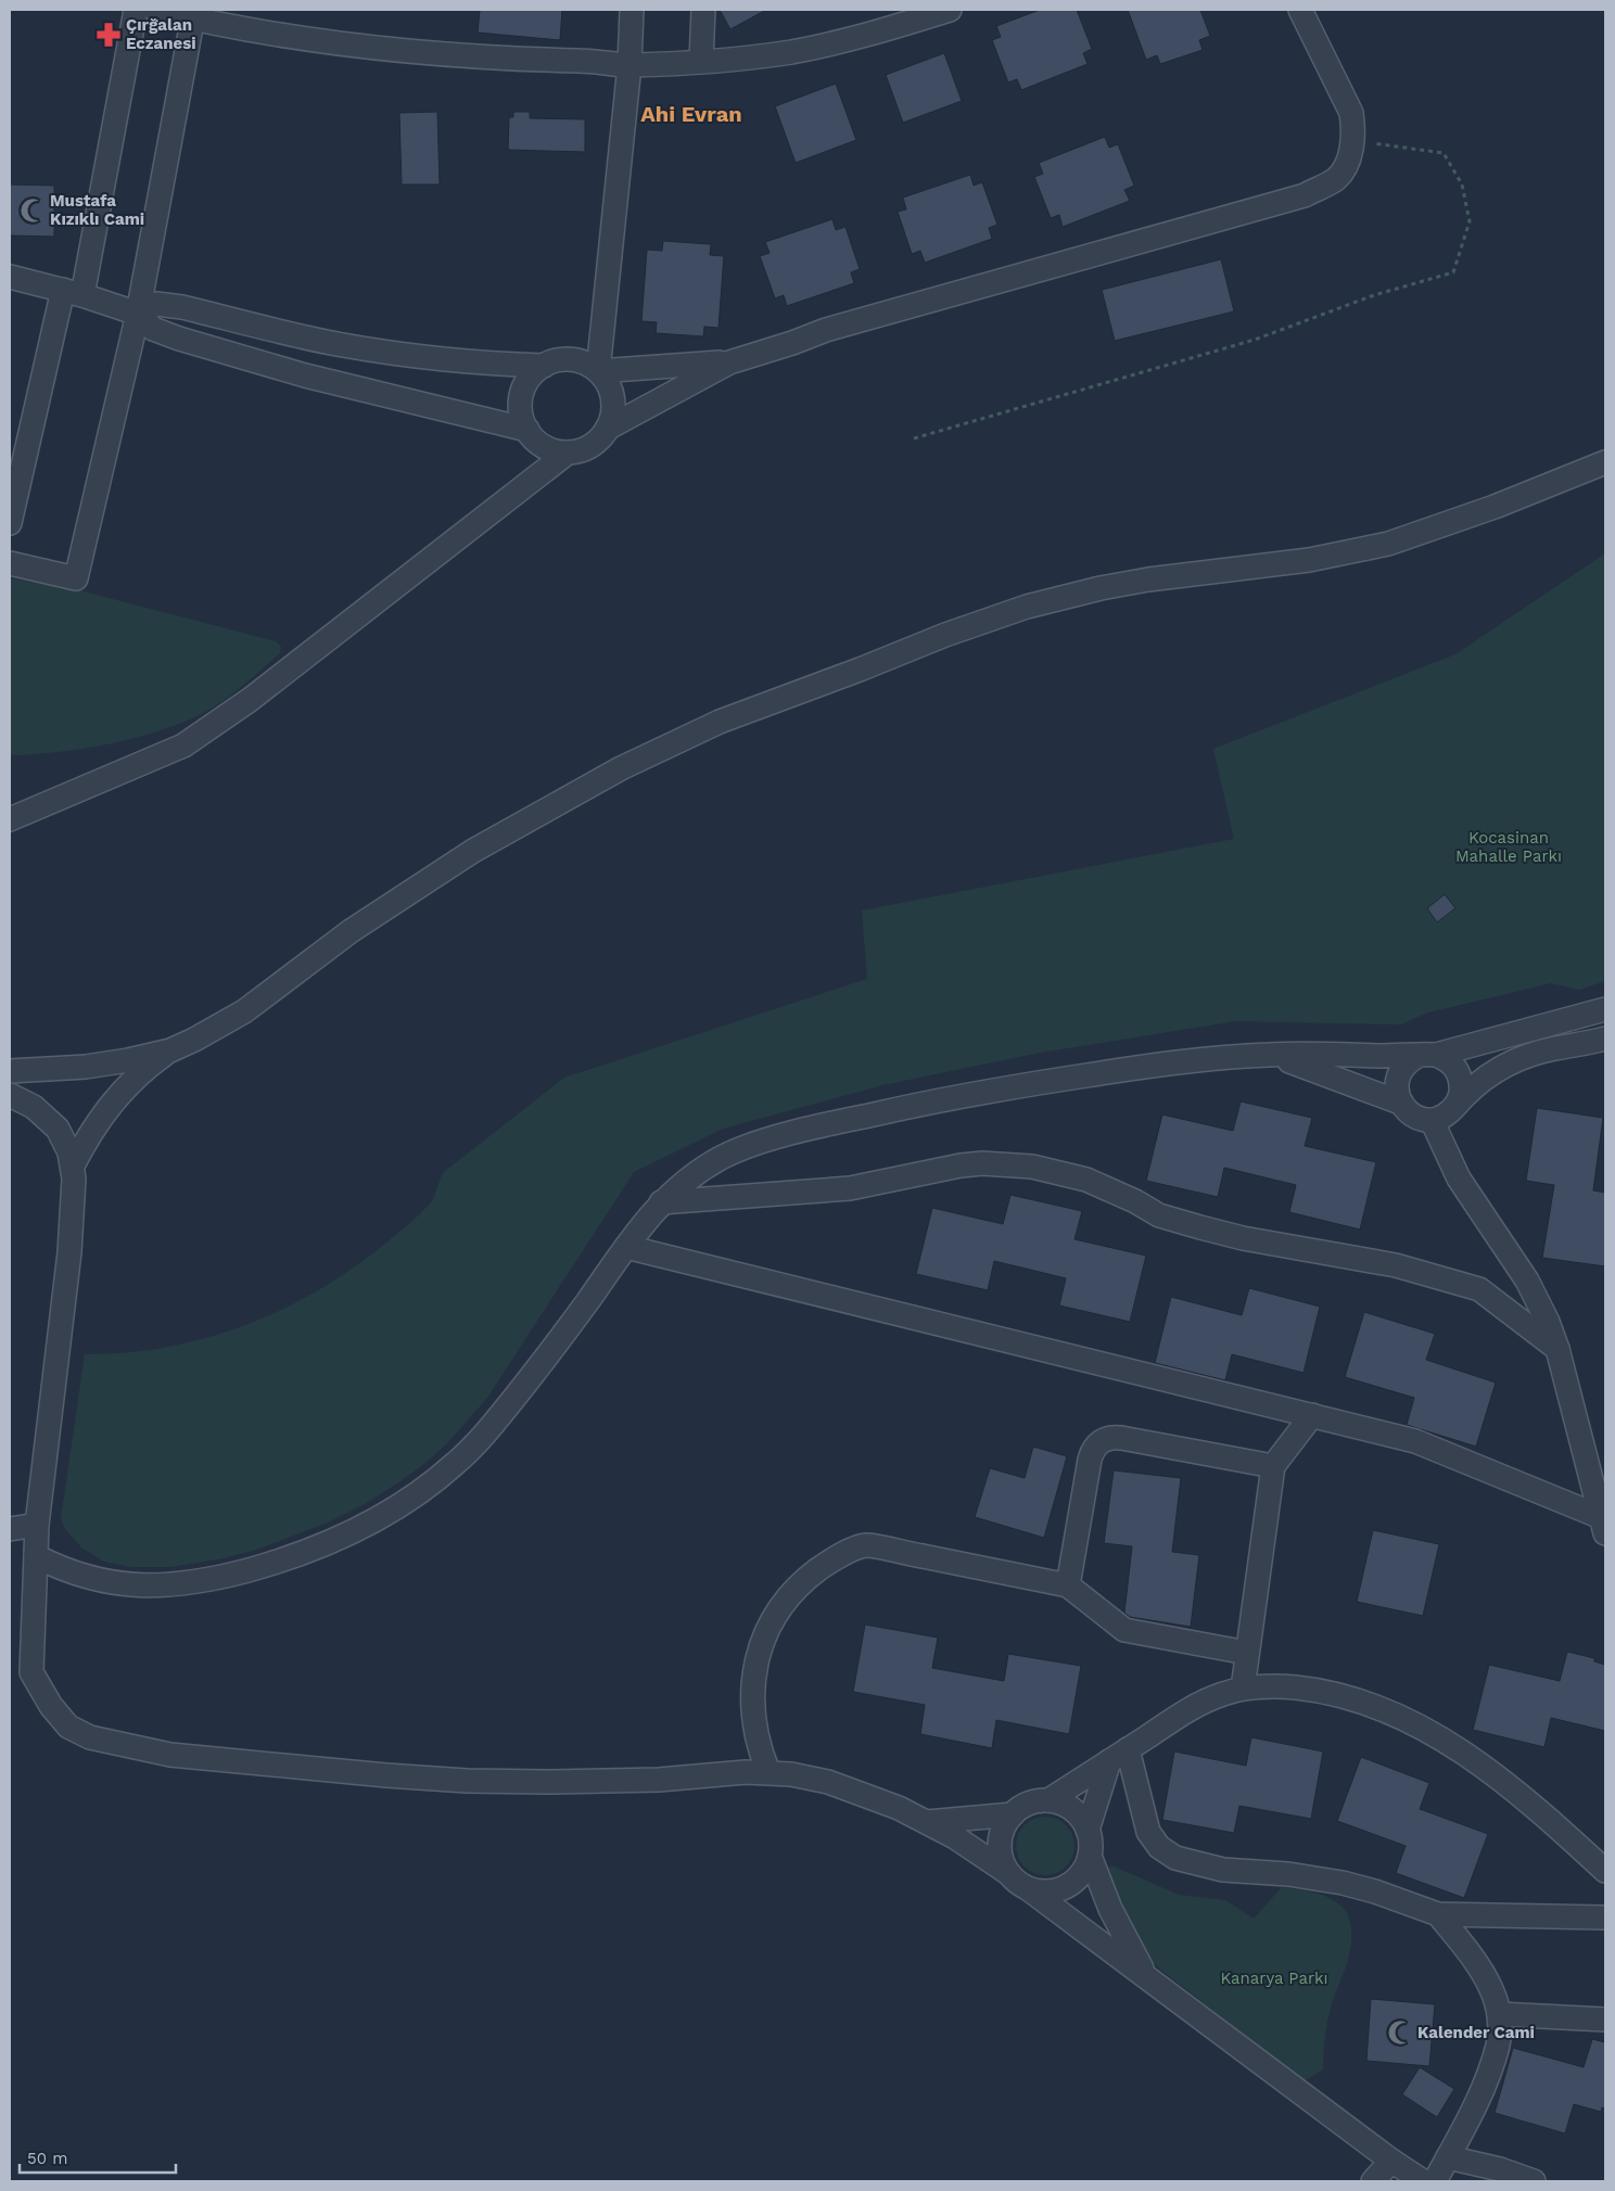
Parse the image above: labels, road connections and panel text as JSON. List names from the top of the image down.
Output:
{
  "districts": ["Ahi Evran"],
  "parks": ["Kocasinan Mahalle Parkı", "Kanarya Parkı"],
  "places": {
    "pharmacy": ["Çırğalan Eczanesi"],
    "mosque": ["Mustafa Kızıklı Cami", "Kalender Cami"]
  },
  "scale_bar": "50 m"
}
